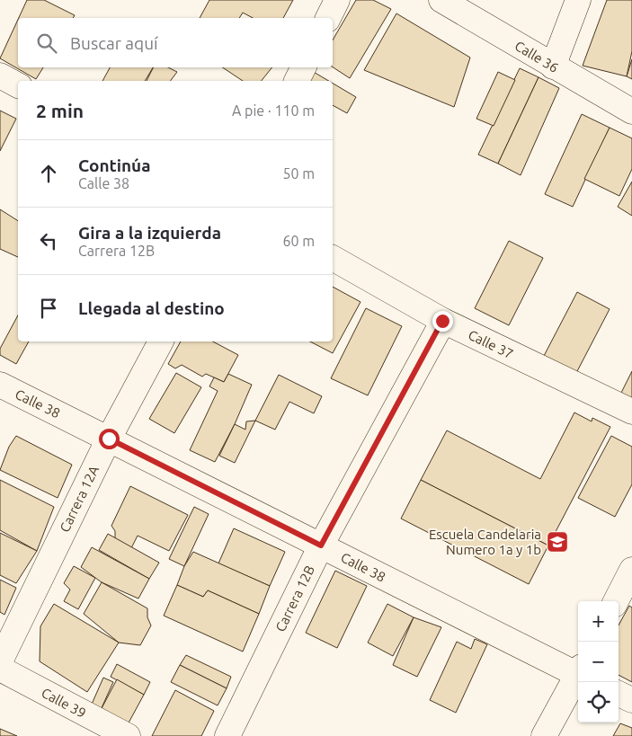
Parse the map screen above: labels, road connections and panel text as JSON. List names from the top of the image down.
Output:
{
  "streets": {
    "street": [
      "Calle 36",
      "Calle 37",
      "Calle 38",
      "Carrera 12A",
      "Carrera 12B",
      "Calle 39"
    ]
  },
  "crossings": [
    ["Calle 37", "Carrera 12B"],
    ["Calle 38", "Carrera 12A"],
    ["Calle 38", "Carrera 12B"]
  ],
  "places": {
    "school or university": ["Escuela Candelaria Numero 1a y 1b"]
  },
  "page": {
    "search": "Buscar aquí",
    "heading": ["2 min", "A pie · 110 m"],
    "list": [
      ["Continúa", "Calle 38", "50 m"],
      ["Gira a la izquierda", "Carrera 12B", "60 m"],
      "Llegada al destino"
    ],
    "map_buttons": ["+", "−"]
  }
}
